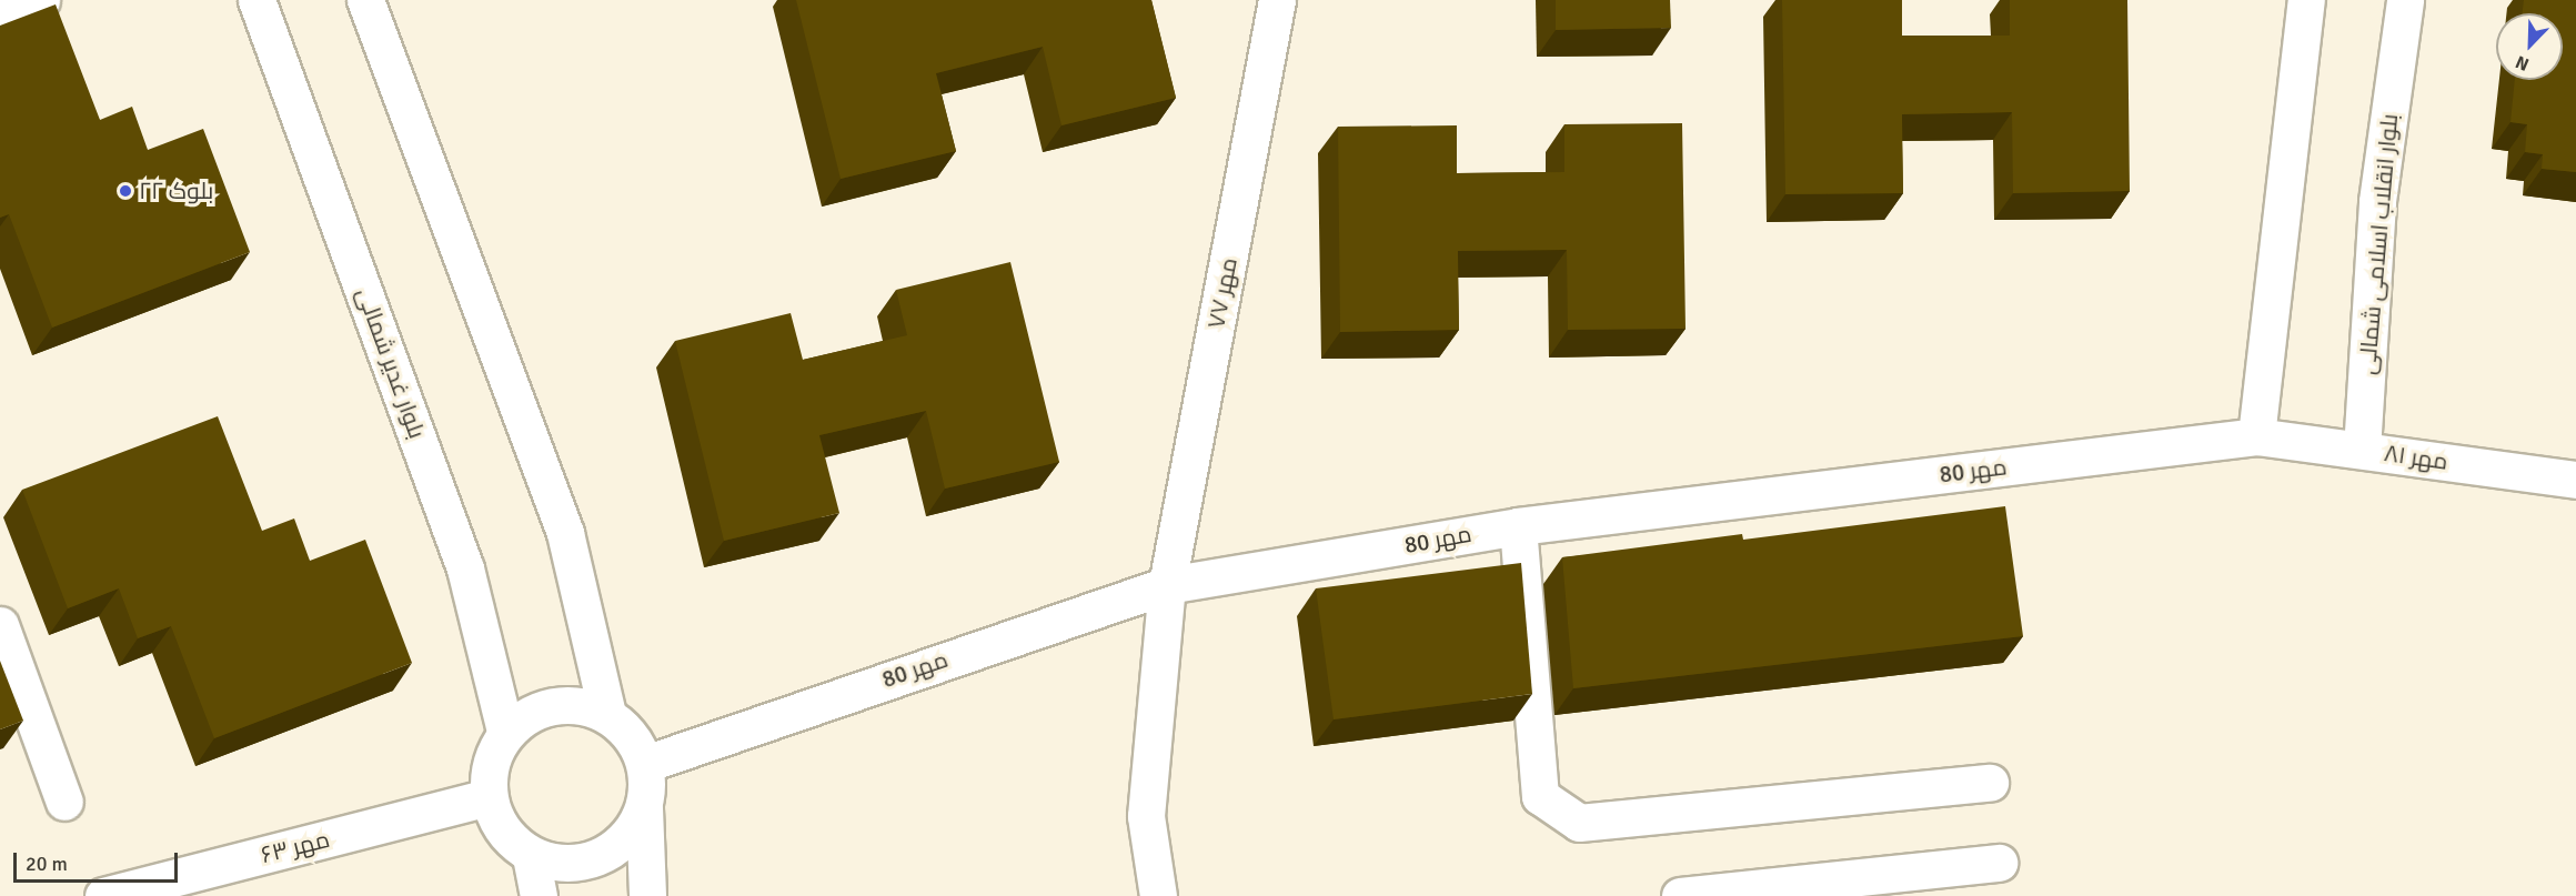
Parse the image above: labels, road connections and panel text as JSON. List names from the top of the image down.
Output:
{
  "streets": {
    "street": [
      "بلوار انقلاب اسلامی شمالی",
      "مهر ۷۷",
      "بلوار غدیر شمالی",
      "مهر ۸۱",
      "مهر 80",
      "مهر ۶۳"
    ]
  },
  "crossings": [
    ["بلوار انقلاب اسلامی شمالی", "مهر ۸۱"],
    ["مهر ۷۷", "مهر 80"],
    ["بلوار غدیر شمالی", "مهر 80"],
    ["بلوار غدیر شمالی", "مهر ۶۳"],
    ["مهر ۸۱", "مهر 80"],
    ["مهر 80", "مهر ۶۳"]
  ],
  "places": ["بلوک ۲۲"],
  "scale_bar": "20 m",
  "north": "bottom left"
}
